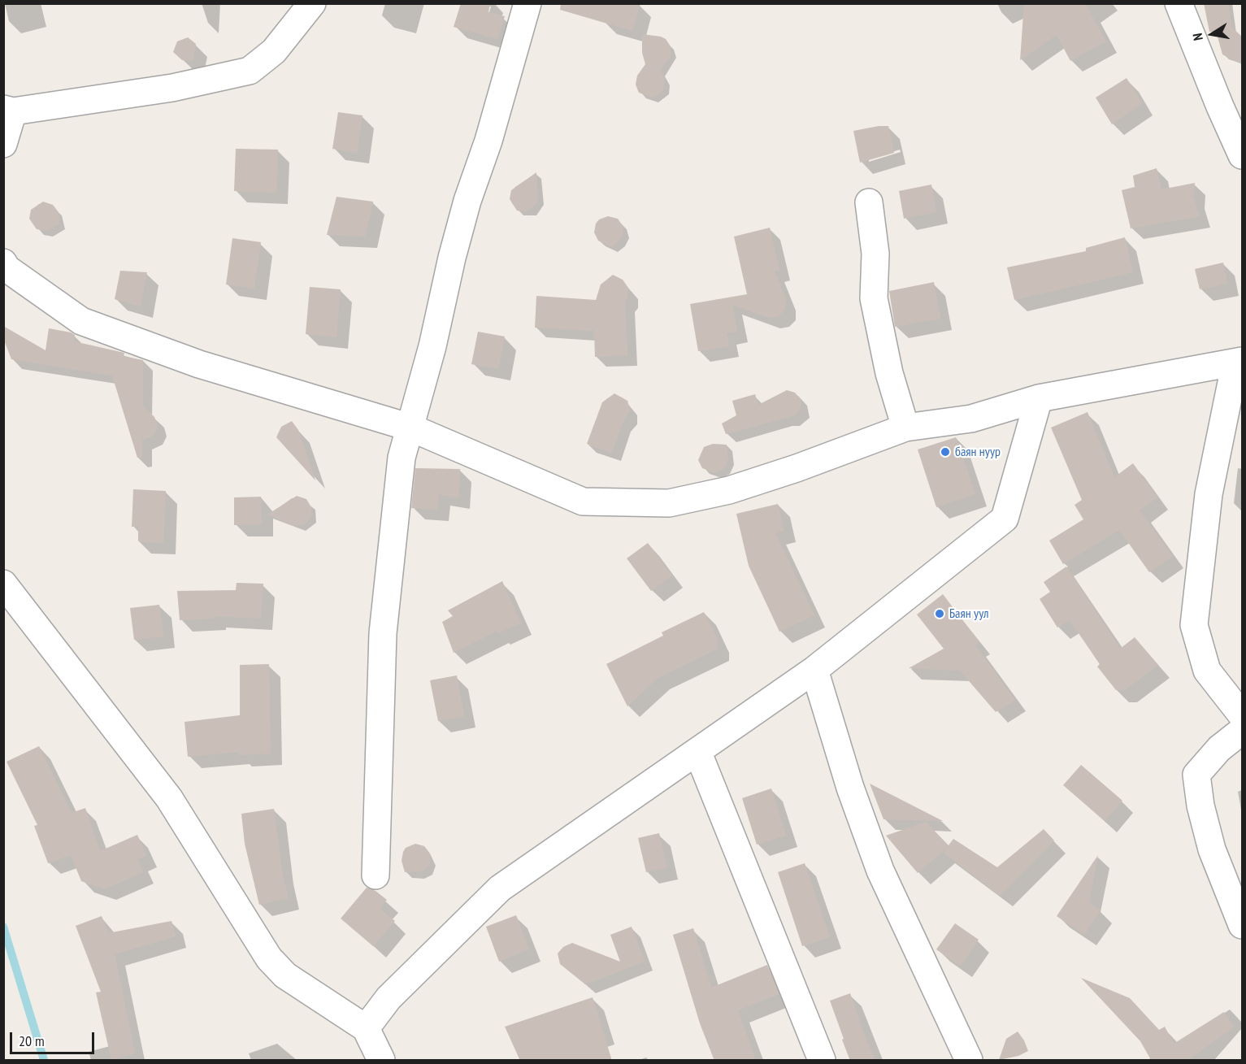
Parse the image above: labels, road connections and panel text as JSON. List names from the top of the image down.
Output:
{
  "places": ["баян нуур", "Баян уул"],
  "scale_bar": "20 m",
  "north": "left"
}
